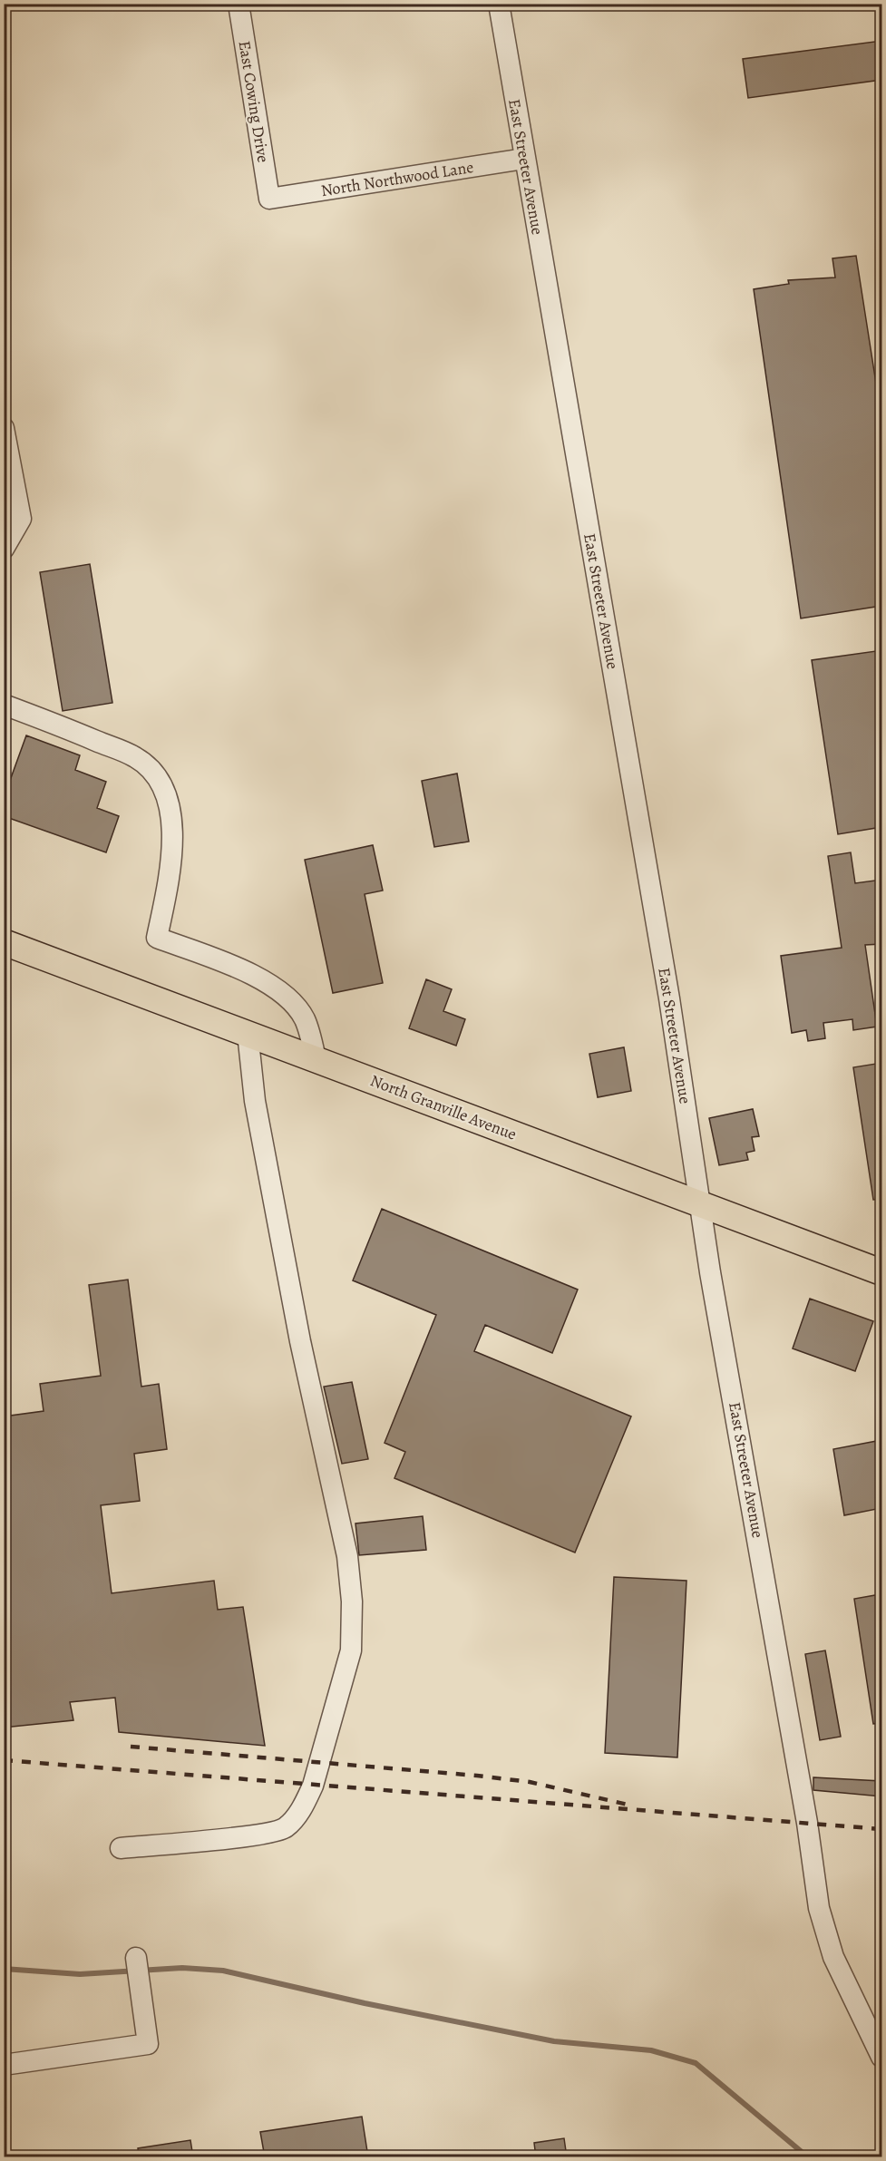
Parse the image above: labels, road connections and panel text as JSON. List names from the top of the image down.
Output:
{
  "streets": {
    "main road": ["North Granville Avenue"],
    "street": ["East Cowing Drive", "East Streeter Avenue", "North Northwood Lane"]
  },
  "crossings": [
    ["East Cowing Drive", "North Northwood Lane"],
    ["East Streeter Avenue", "North Northwood Lane"],
    ["East Streeter Avenue", "North Granville Avenue"]
  ]
}
